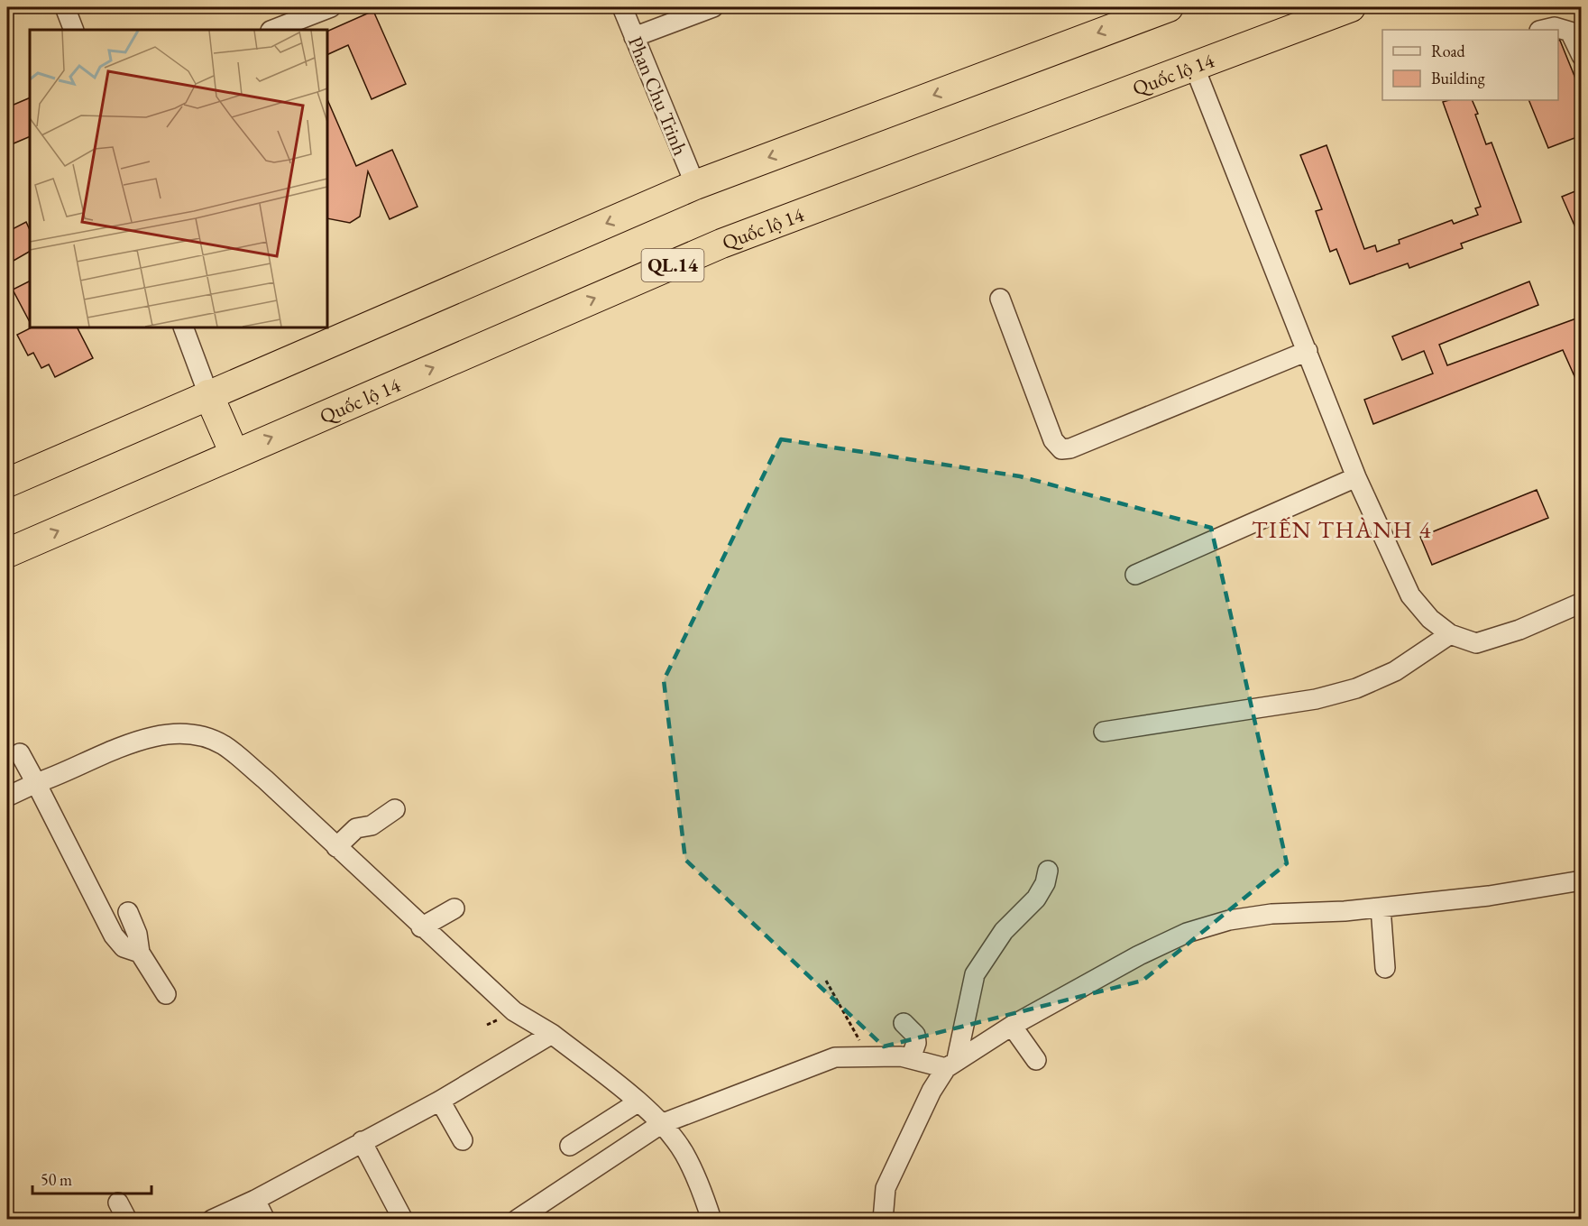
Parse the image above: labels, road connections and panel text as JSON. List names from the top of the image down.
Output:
{
  "streets": {
    "highway": ["Quốc lộ 14", "QL.14"],
    "street": ["Phan Chu Trinh"]
  },
  "districts": ["TIẾN THÀNH 4"],
  "legend": ["Road", "Building"],
  "scale_bar": "50 m"
}
